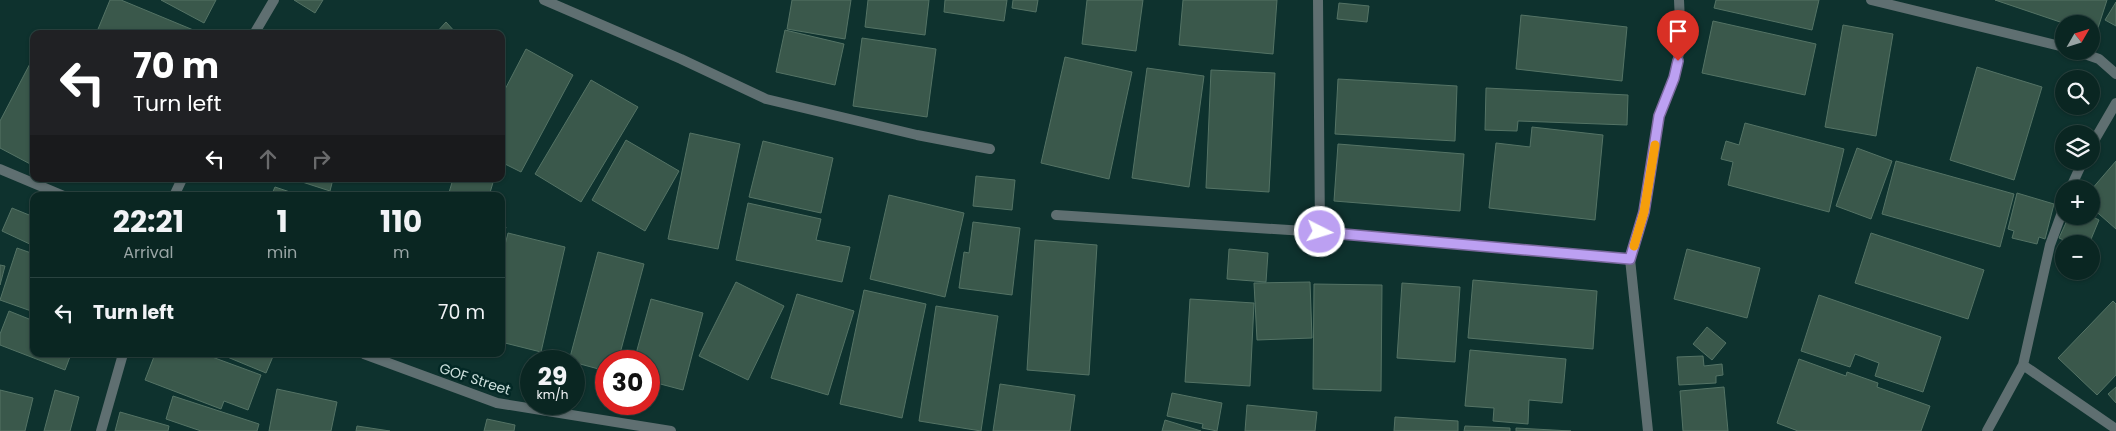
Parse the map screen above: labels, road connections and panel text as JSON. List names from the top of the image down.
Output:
{
  "streets": {
    "street": ["GOF Street"]
  },
  "north": "top right",
  "page": {
    "map_buttons": ["+", "−"],
    "turn": ["70 m", "Turn left"],
    "eta": [
      "22:21",
      "Arrival",
      "1",
      "min",
      "110",
      "m"
    ],
    "list": [
      {
        "name": "Turn left",
        "value": "70 m"
      }
    ],
    "speed": "29 km/h",
    "limit": "30"
  }
}
